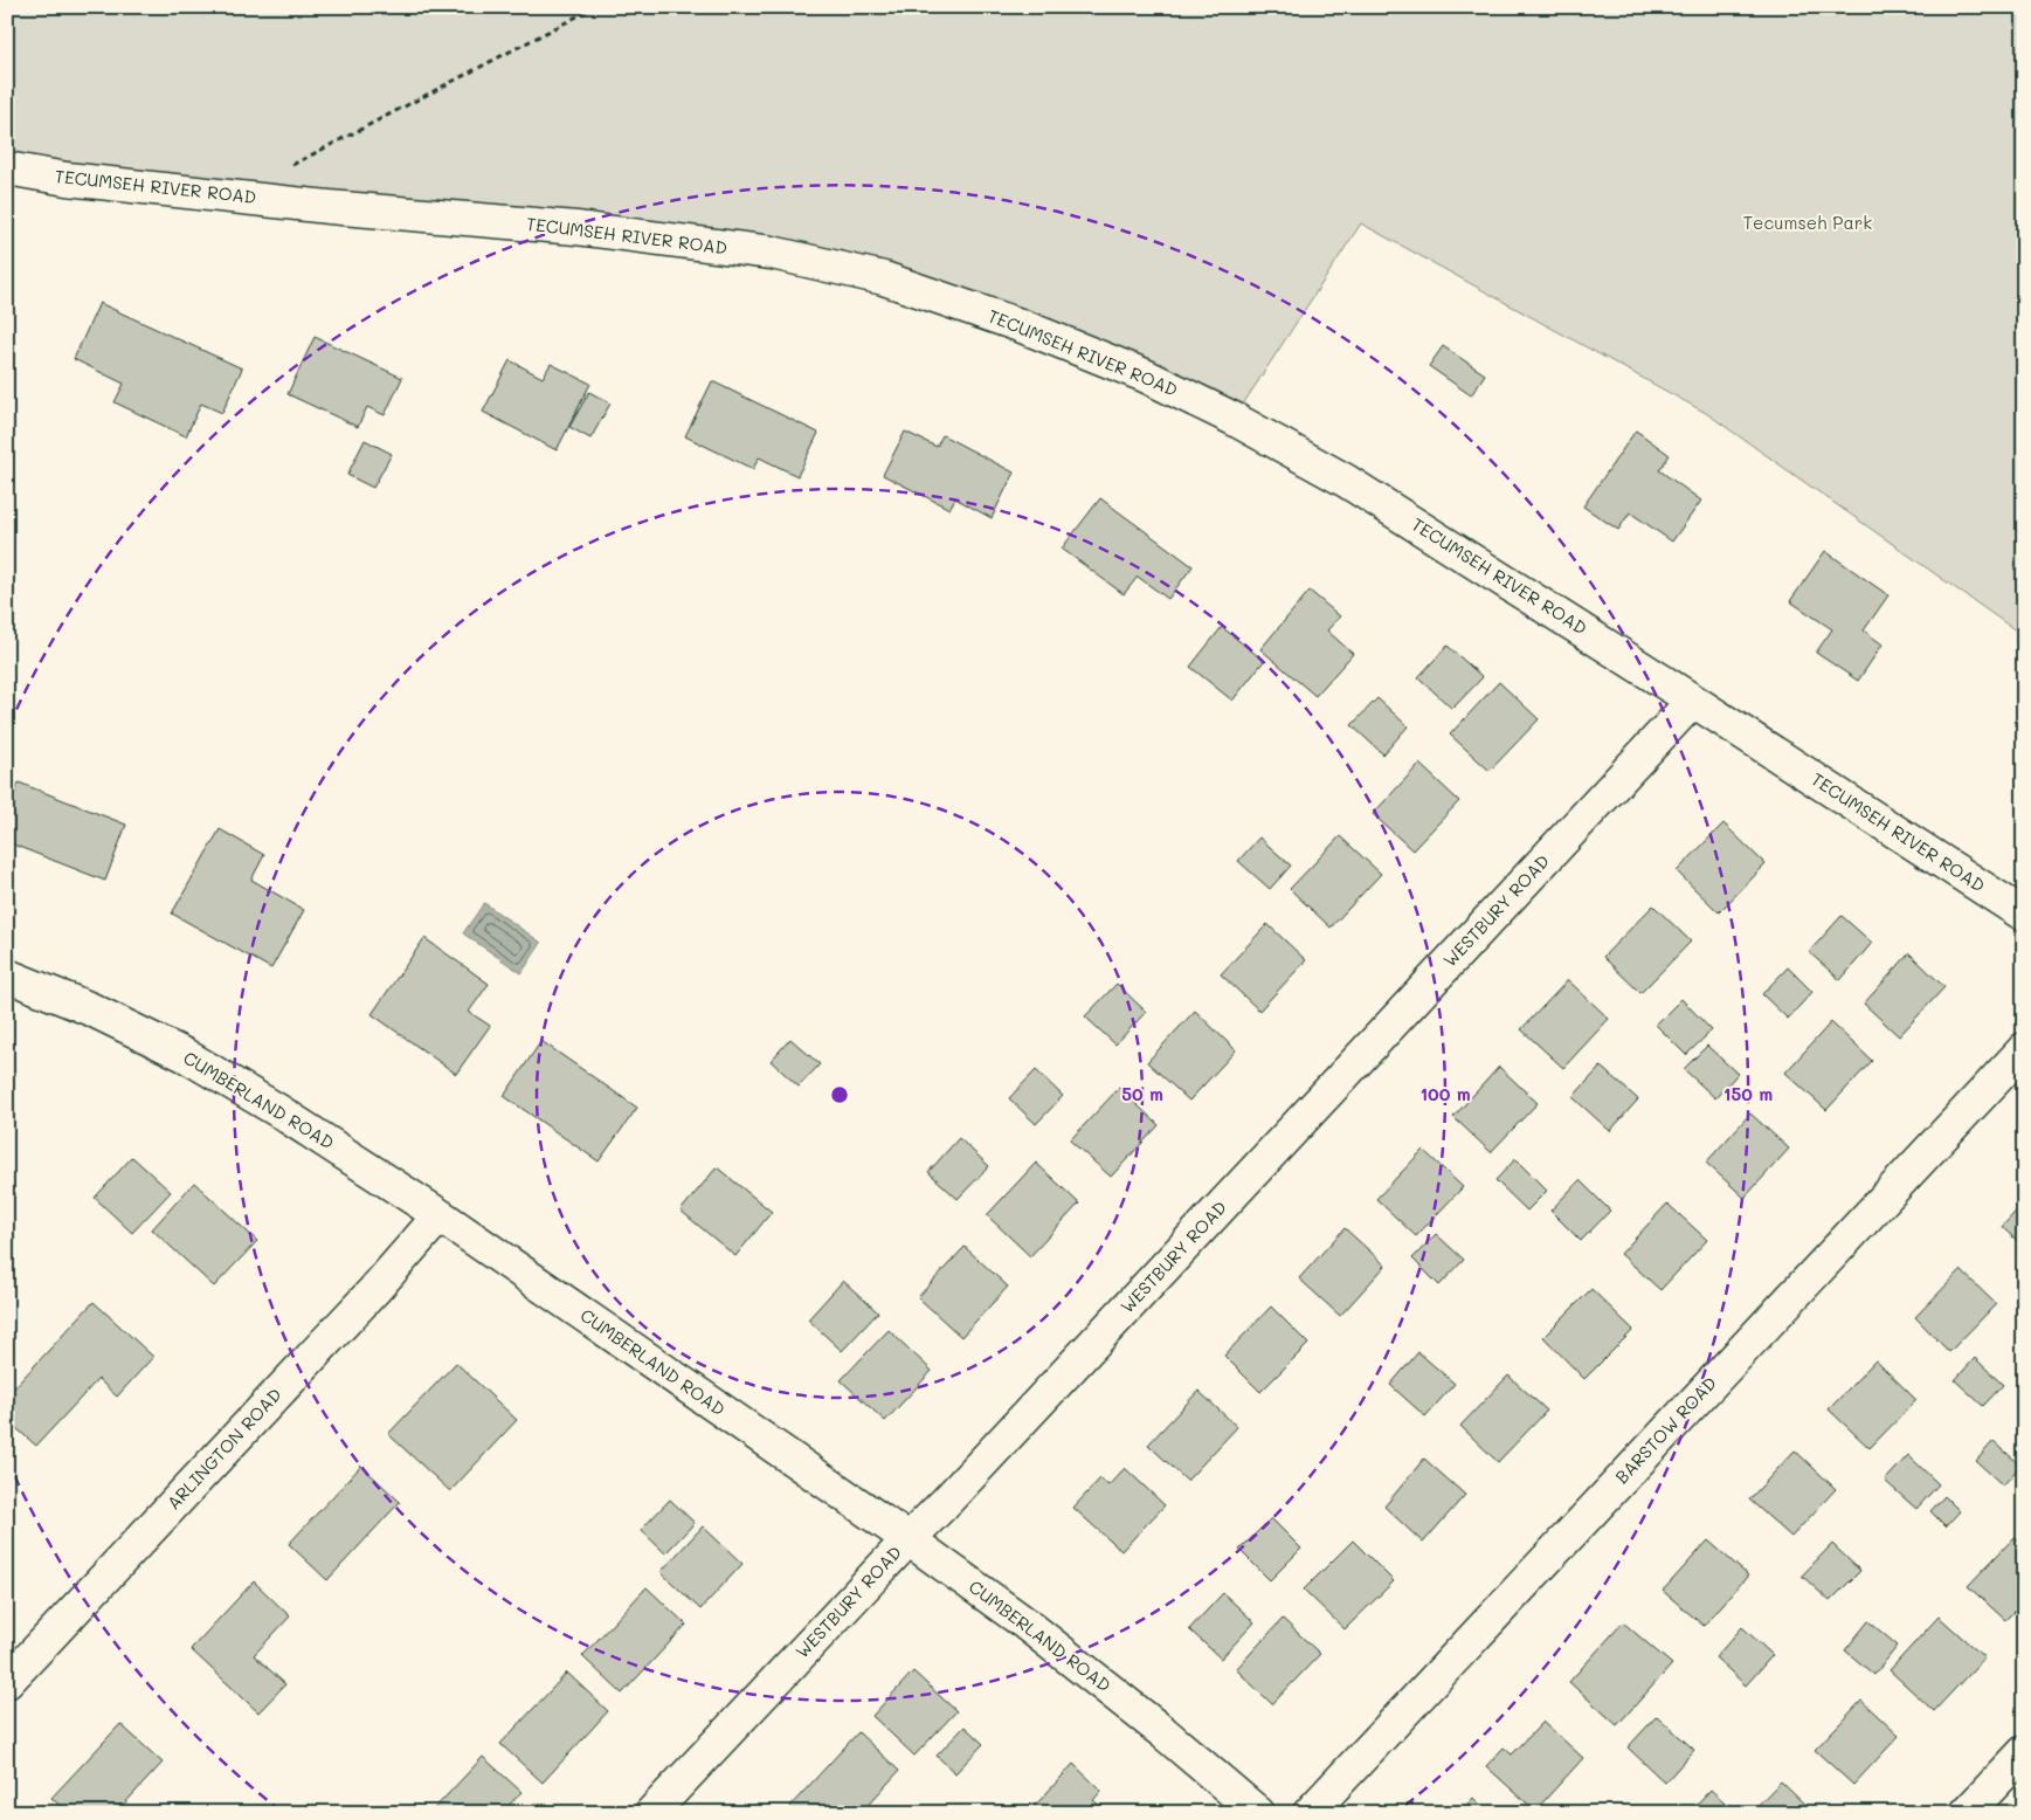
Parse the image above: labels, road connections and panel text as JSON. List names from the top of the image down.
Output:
{
  "streets": {
    "street": [
      "TECUMSEH RIVER ROAD",
      "WESTBURY ROAD",
      "CUMBERLAND ROAD",
      "BARSTOW ROAD",
      "ARLINGTON ROAD"
    ]
  },
  "crossings": [
    ["TECUMSEH RIVER ROAD", "WESTBURY ROAD"],
    ["WESTBURY ROAD", "CUMBERLAND ROAD"],
    ["CUMBERLAND ROAD", "ARLINGTON ROAD"]
  ],
  "parks": ["Tecumseh Park"],
  "rings": ["50 m", "100 m", "150 m"]
}
